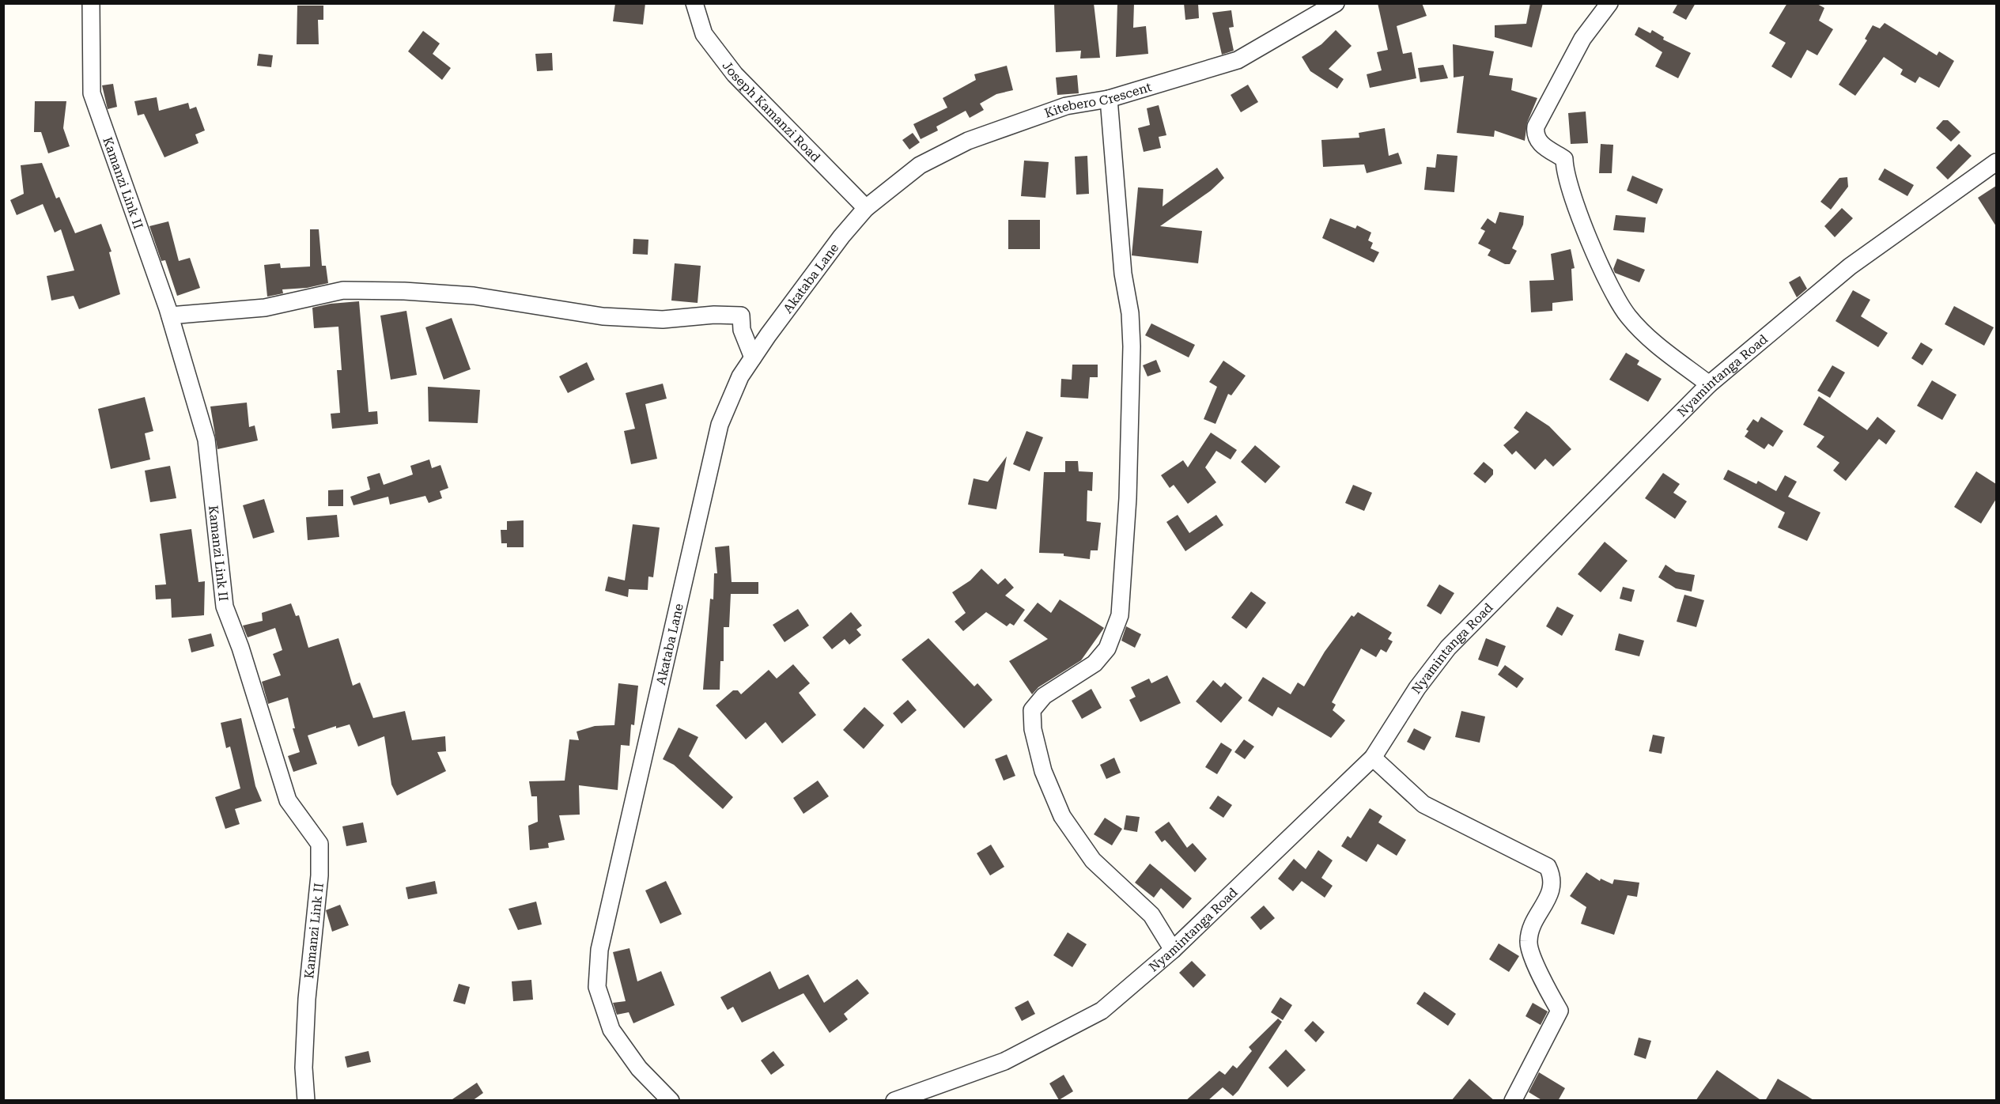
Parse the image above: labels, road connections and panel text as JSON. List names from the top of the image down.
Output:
{
  "streets": {
    "street": [
      "Kitebero Crescent",
      "Joseph Kamanzi Road",
      "Kamanzi Link II",
      "Akataba Lane",
      "Nyamintanga Road"
    ]
  },
  "crossings": [
    ["Kitebero Crescent", "Joseph Kamanzi Road"],
    ["Kitebero Crescent", "Akataba Lane"],
    ["Joseph Kamanzi Road", "Akataba Lane"]
  ]
}
